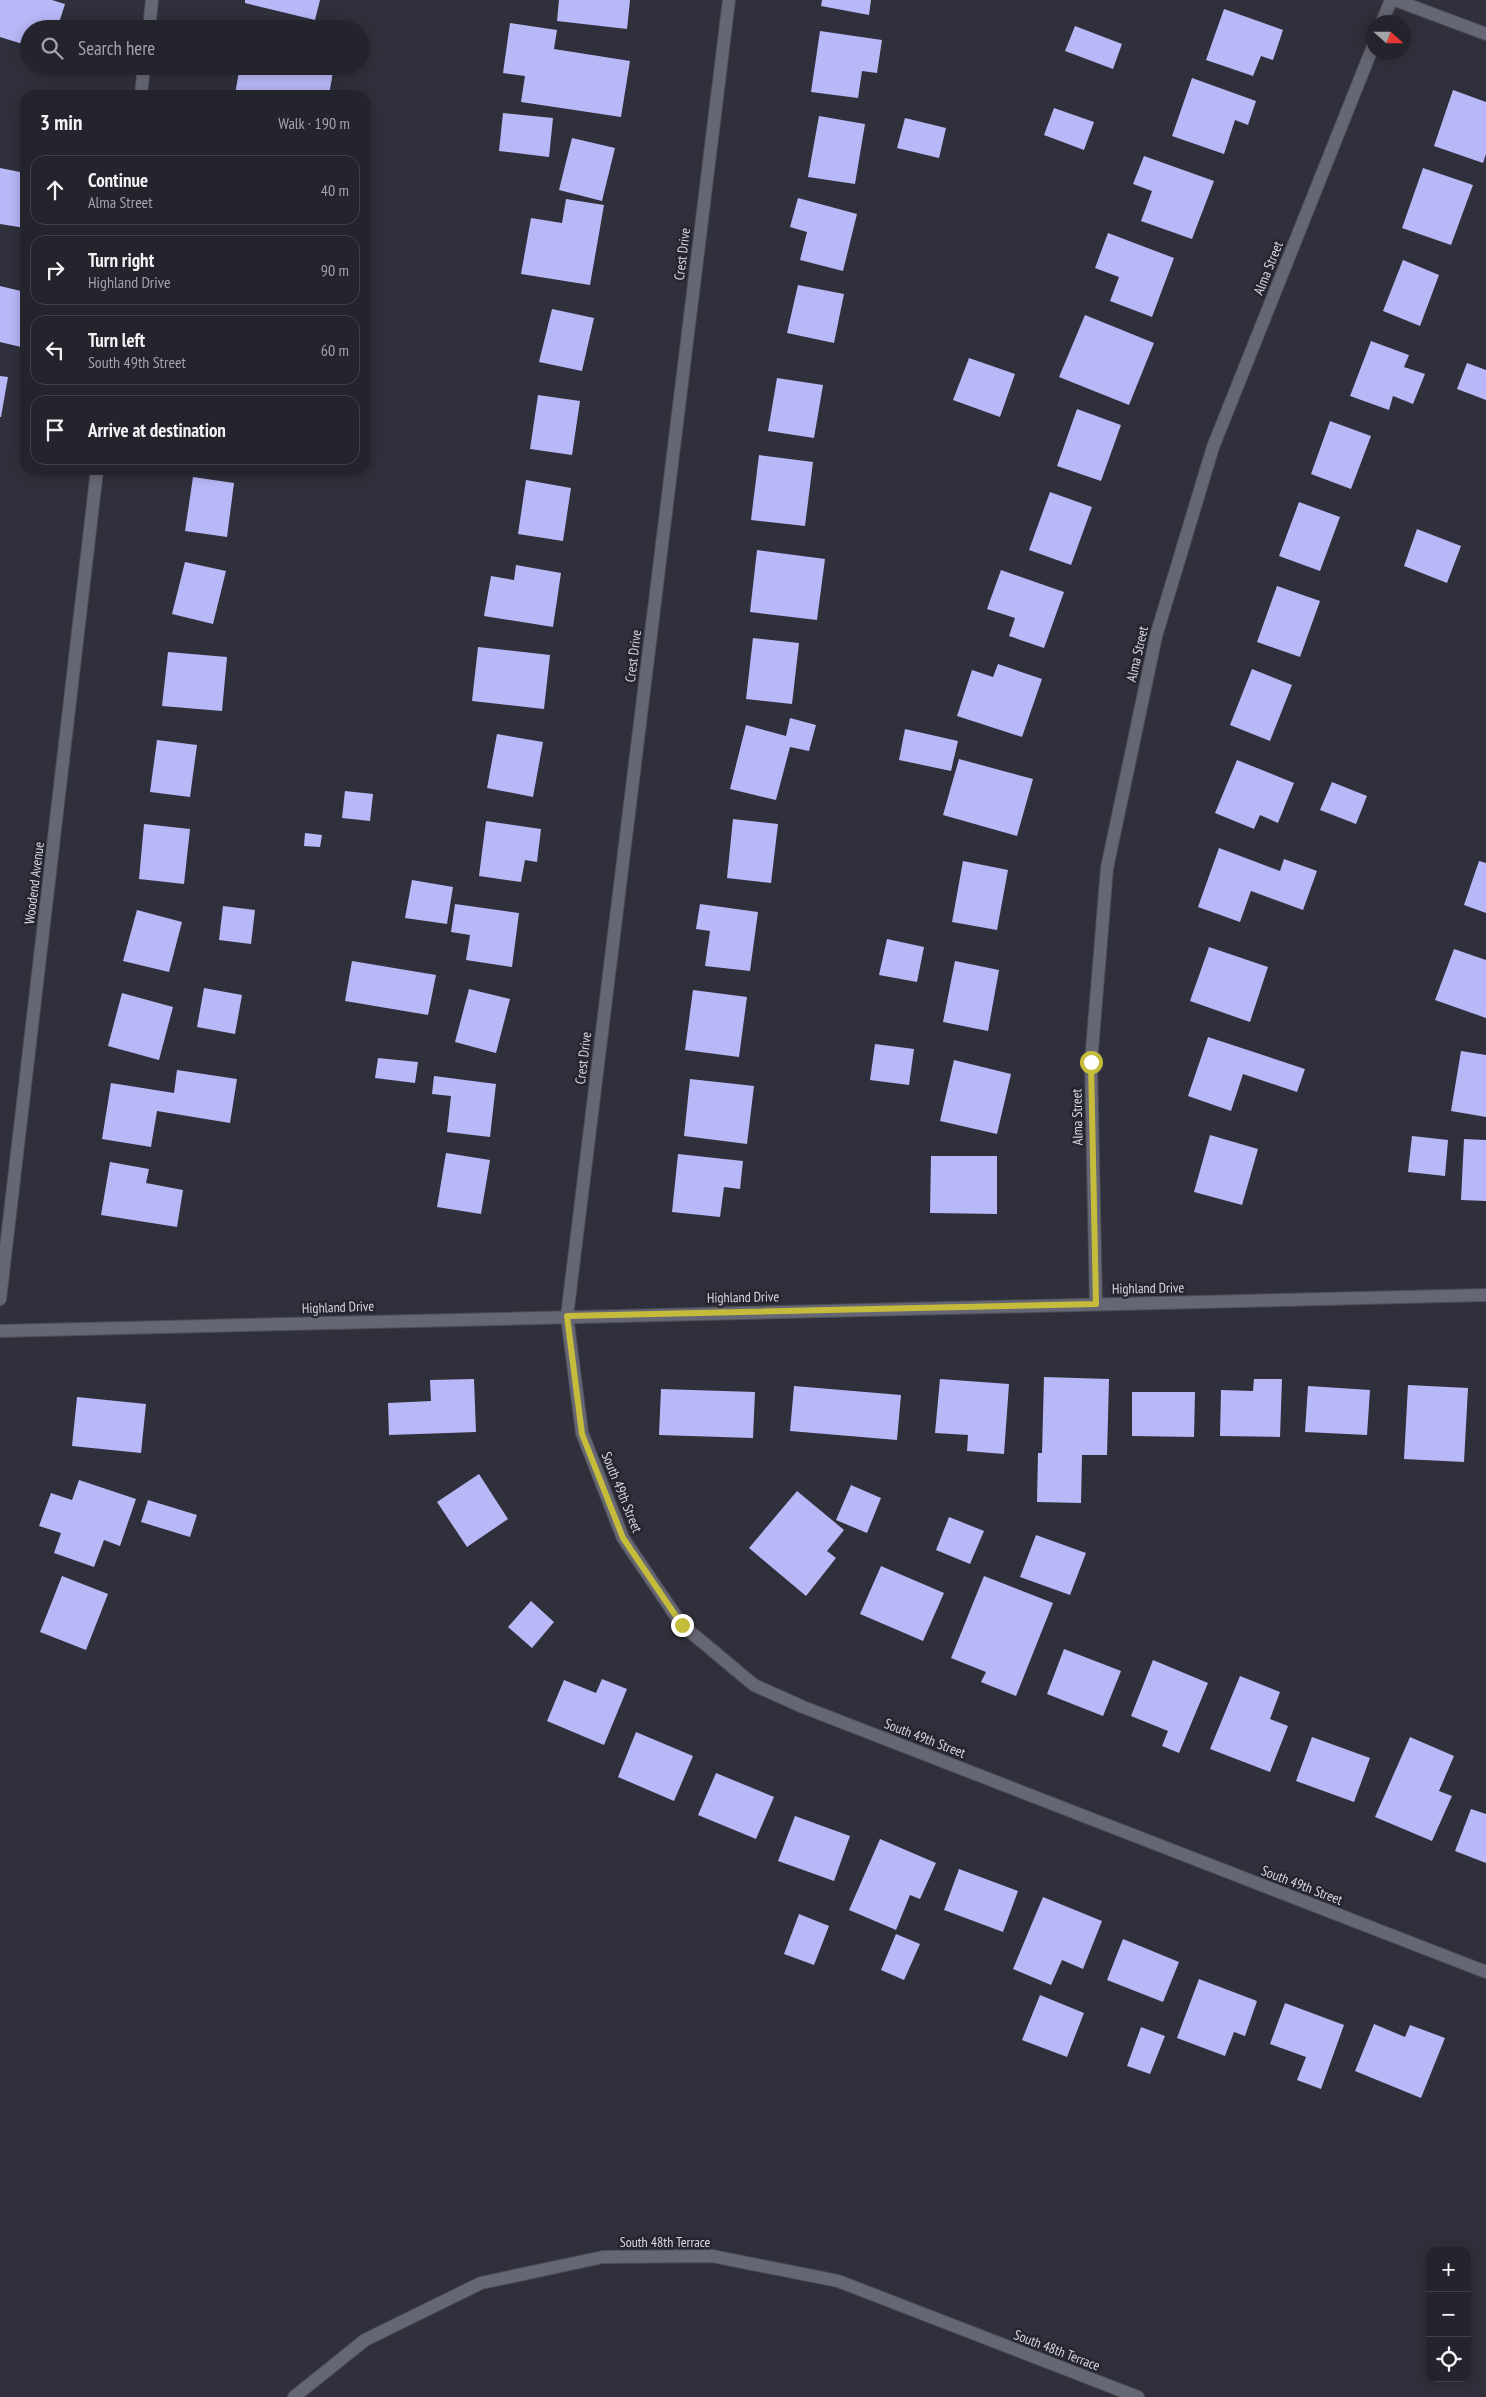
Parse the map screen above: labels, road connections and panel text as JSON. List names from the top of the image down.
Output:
{
  "streets": {
    "street": [
      "Crest Drive",
      "Alma Street",
      "Woodend Avenue",
      "Highland Drive",
      "South 49th Street",
      "South 48th Terrace"
    ]
  },
  "crossings": [
    ["Crest Drive", "Highland Drive"],
    ["Crest Drive", "South 49th Street"],
    ["Alma Street", "Highland Drive"],
    ["Highland Drive", "South 49th Street"]
  ],
  "north": "right",
  "page": {
    "search": "Search here",
    "heading": ["3 min", "Walk · 190 m"],
    "list": [
      ["Continue", "Alma Street", "40 m"],
      ["Turn right", "Highland Drive", "90 m"],
      ["Turn left", "South 49th Street", "60 m"],
      "Arrive at destination"
    ],
    "map_buttons": ["+", "−"]
  }
}
